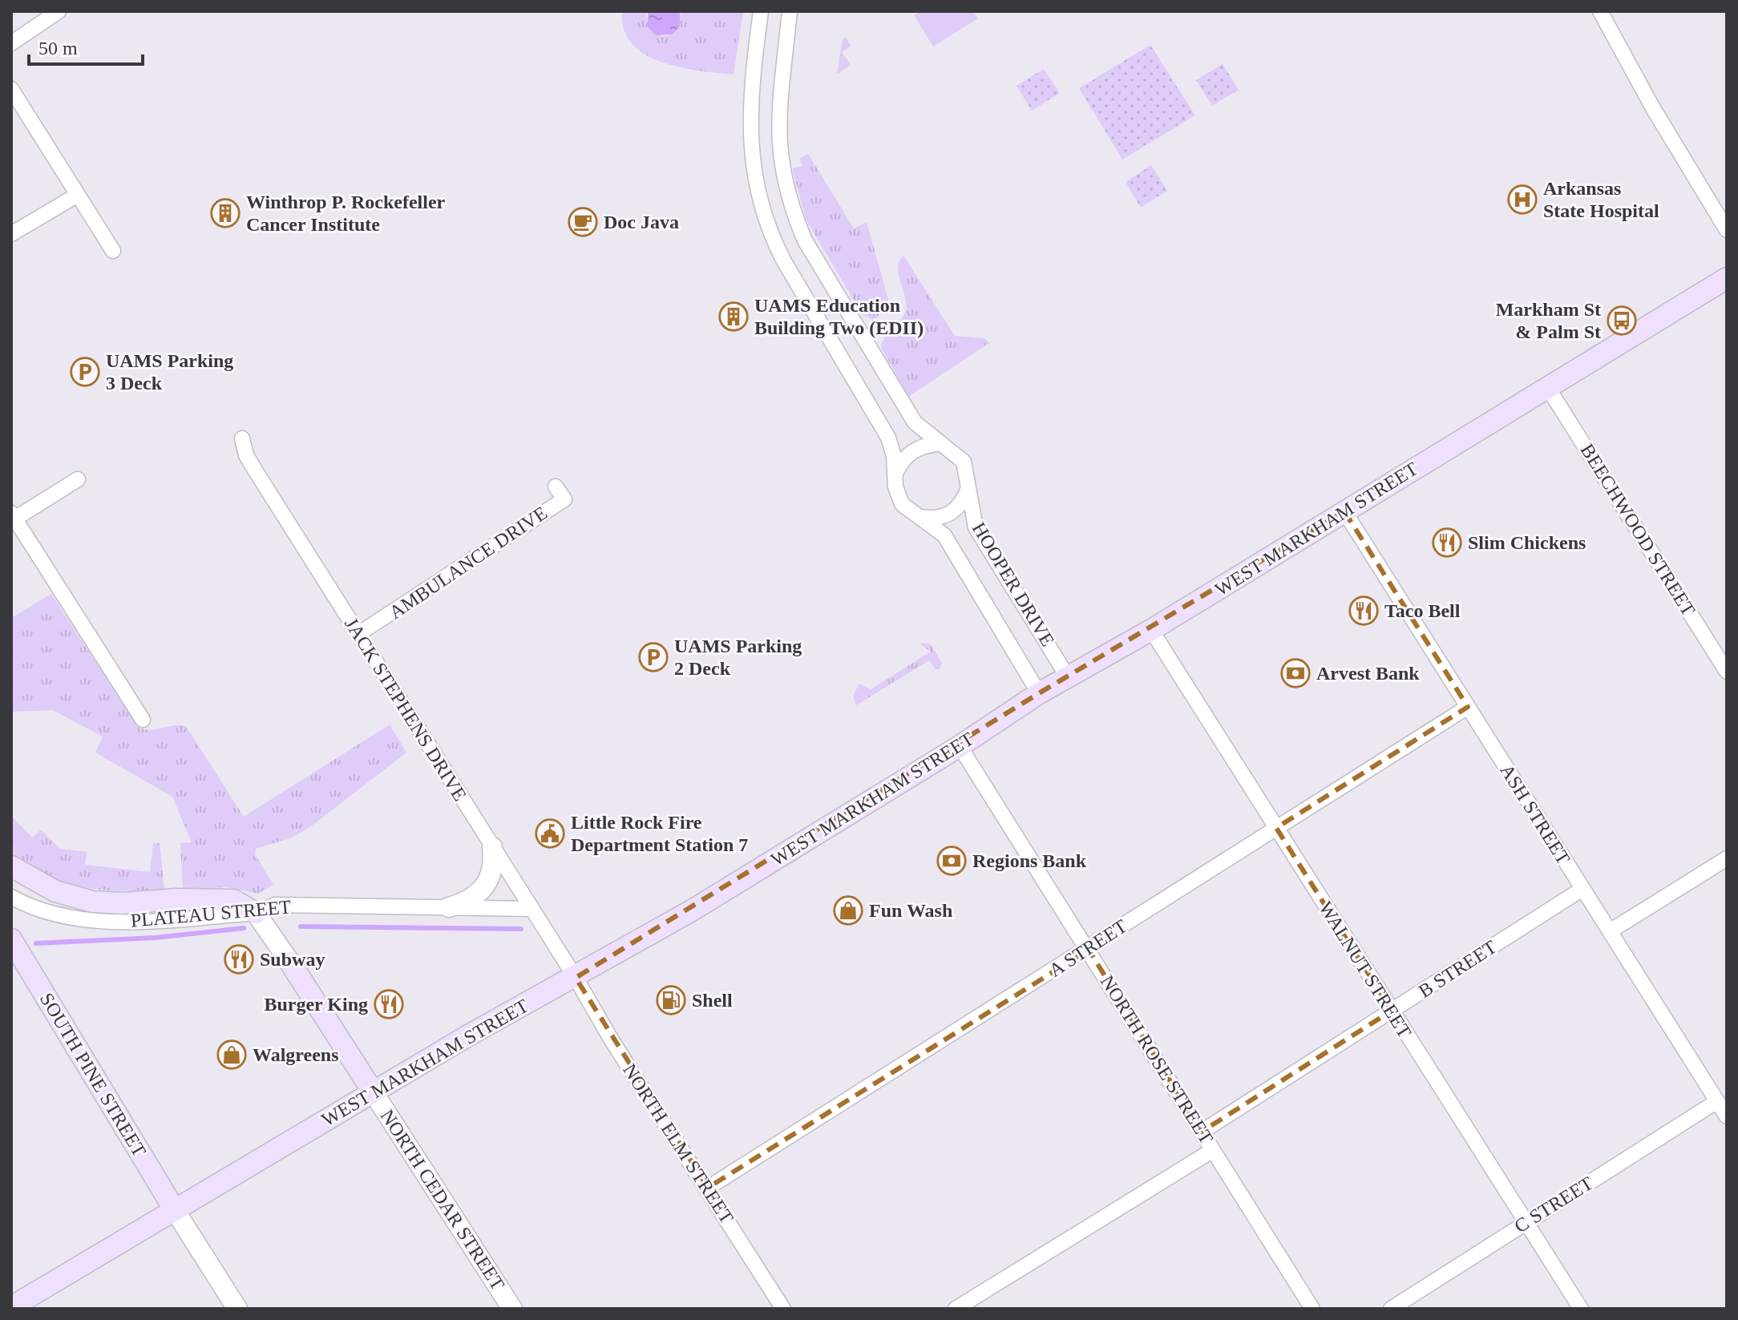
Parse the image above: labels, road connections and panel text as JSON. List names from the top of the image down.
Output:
{
  "streets": {
    "main road": ["WEST MARKHAM STREET", "SOUTH PINE STREET"],
    "street": [
      "BEECHWOOD STREET",
      "AMBULANCE DRIVE",
      "HOOPER DRIVE",
      "JACK STEPHENS DRIVE",
      "ASH STREET",
      "PLATEAU STREET",
      "A STREET",
      "B STREET",
      "WALNUT STREET",
      "NORTH ROSE STREET",
      "NORTH ELM STREET",
      "NORTH CEDAR STREET",
      "C STREET"
    ]
  },
  "crossings": [
    ["WEST MARKHAM STREET", "BEECHWOOD STREET"],
    ["WEST MARKHAM STREET", "HOOPER DRIVE"],
    ["WEST MARKHAM STREET", "JACK STEPHENS DRIVE"],
    ["WEST MARKHAM STREET", "ASH STREET"],
    ["WEST MARKHAM STREET", "WALNUT STREET"],
    ["WEST MARKHAM STREET", "NORTH ROSE STREET"],
    ["WEST MARKHAM STREET", "SOUTH PINE STREET"],
    ["WEST MARKHAM STREET", "NORTH ELM STREET"],
    ["WEST MARKHAM STREET", "NORTH CEDAR STREET"],
    ["AMBULANCE DRIVE", "JACK STEPHENS DRIVE"],
    ["JACK STEPHENS DRIVE", "PLATEAU STREET"],
    ["JACK STEPHENS DRIVE", "NORTH ELM STREET"],
    ["ASH STREET", "A STREET"],
    ["ASH STREET", "B STREET"],
    ["ASH STREET", "C STREET"],
    ["A STREET", "WALNUT STREET"],
    ["A STREET", "NORTH ROSE STREET"],
    ["A STREET", "NORTH ELM STREET"],
    ["B STREET", "WALNUT STREET"],
    ["B STREET", "NORTH ROSE STREET"],
    ["WALNUT STREET", "C STREET"]
  ],
  "places": {
    "hospital": ["Arkansas State Hospital"],
    "building": ["Winthrop P. Rockefeller Cancer Institute", "UAMS Education Building Two (EDII)"],
    "cafe": ["Doc Java"],
    "bus stop": ["Markham St & Palm St"],
    "parking": ["UAMS Parking 3 Deck", "UAMS Parking 2 Deck"],
    "restaurant": [
      "Slim Chickens",
      "Taco Bell",
      "Subway",
      "Burger King"
    ],
    "bank": ["Arvest Bank", "Regions Bank"],
    "public building": ["Little Rock Fire Department Station 7"],
    "shop": ["Fun Wash", "Walgreens"],
    "fuel station": ["Shell"]
  },
  "scale_bar": "50 m"
}
